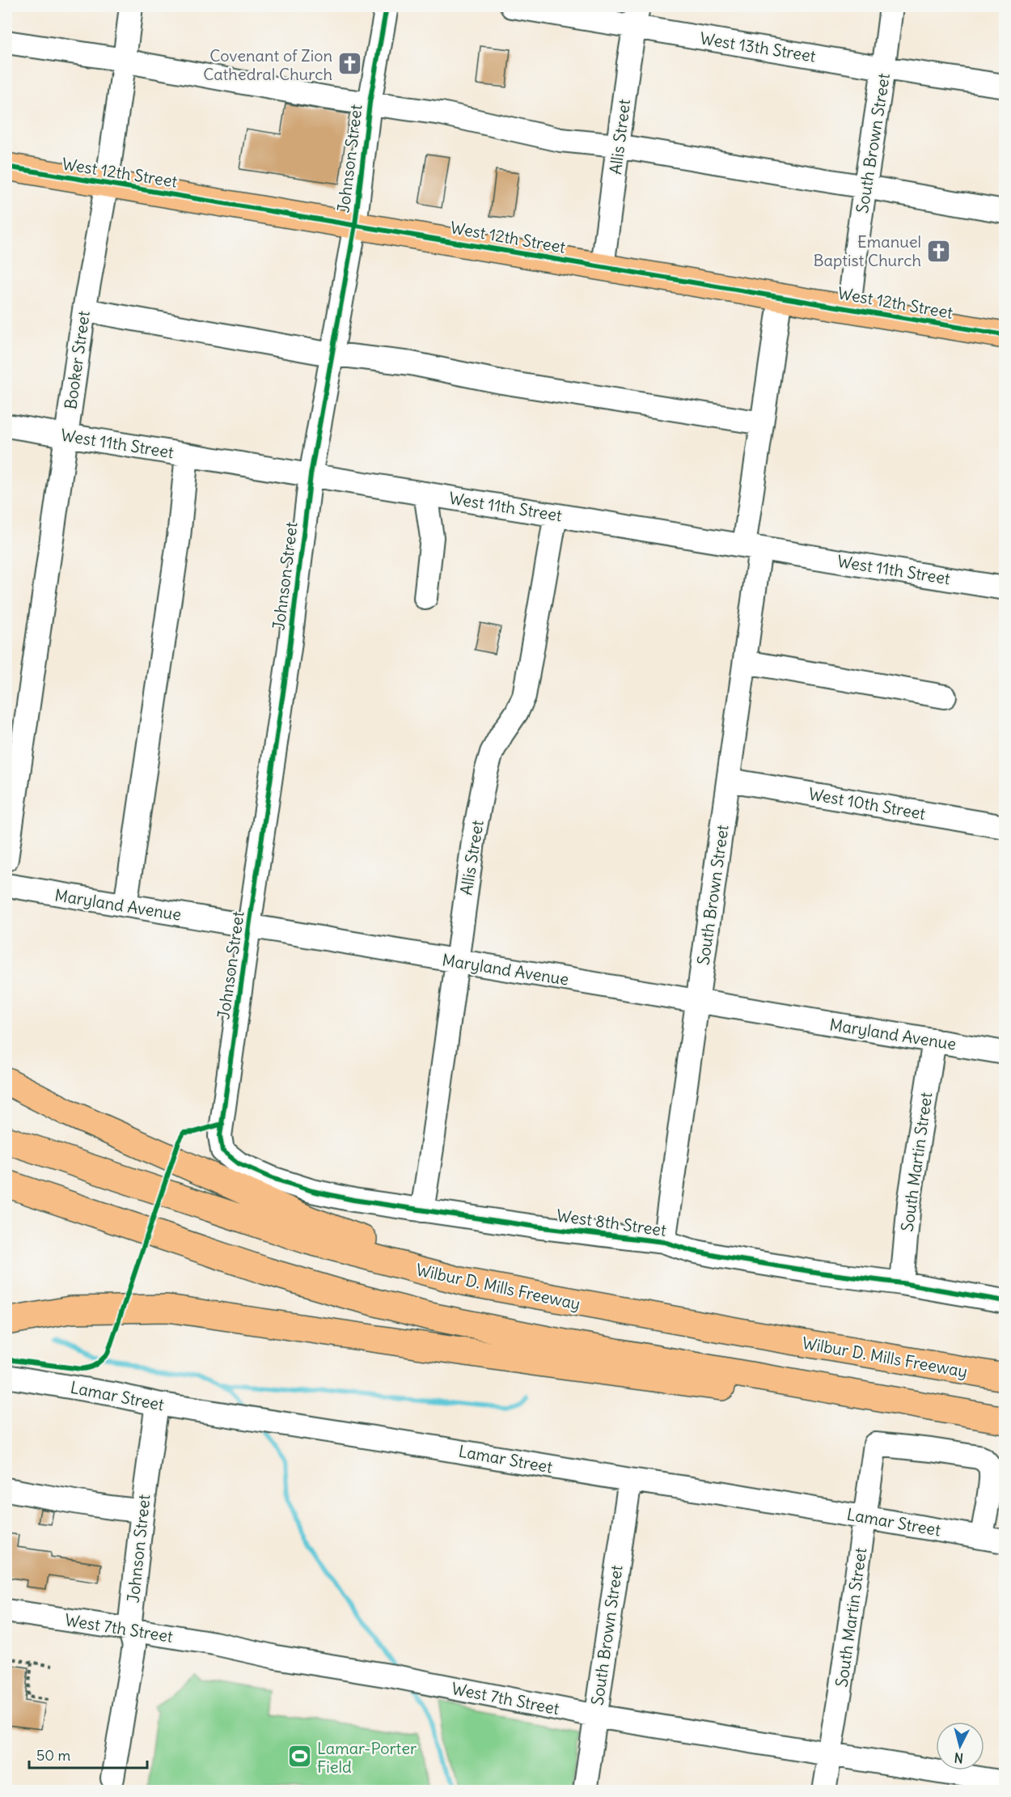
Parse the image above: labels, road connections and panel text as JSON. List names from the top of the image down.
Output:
{
  "streets": {
    "main road": ["West 12th Street", "Wilbur D. Mills Freeway"],
    "street": [
      "West 13th Street",
      "Allis Street",
      "South Brown Street",
      "Johnson Street",
      "Booker Street",
      "West 11th Street",
      "West 10th Street",
      "Maryland Avenue",
      "South Martin Street",
      "West 8th Street",
      "Lamar Street",
      "West 7th Street"
    ]
  },
  "crossings": [
    ["West 13th Street", "Allis Street"],
    ["West 13th Street", "South Brown Street"],
    ["Allis Street", "West 12th Street"],
    ["Allis Street", "West 11th Street"],
    ["Allis Street", "Maryland Avenue"],
    ["Allis Street", "West 8th Street"],
    ["South Brown Street", "West 12th Street"],
    ["South Brown Street", "West 11th Street"],
    ["South Brown Street", "West 10th Street"],
    ["South Brown Street", "Maryland Avenue"],
    ["South Brown Street", "West 8th Street"],
    ["South Brown Street", "Lamar Street"],
    ["South Brown Street", "West 7th Street"],
    ["Johnson Street", "West 12th Street"],
    ["Johnson Street", "West 11th Street"],
    ["Johnson Street", "Maryland Avenue"],
    ["Johnson Street", "West 8th Street"],
    ["Johnson Street", "Lamar Street"],
    ["Johnson Street", "West 7th Street"],
    ["West 12th Street", "Booker Street"],
    ["Booker Street", "West 11th Street"],
    ["Maryland Avenue", "South Martin Street"],
    ["South Martin Street", "West 8th Street"],
    ["South Martin Street", "Lamar Street"],
    ["South Martin Street", "West 7th Street"]
  ],
  "places": {
    "church": ["Covenant of Zion Cathedral Church", "Emanuel Baptist Church"],
    "sports": ["Lamar-Porter Field"]
  },
  "scale_bar": "50 m",
  "north": "bottom"
}
